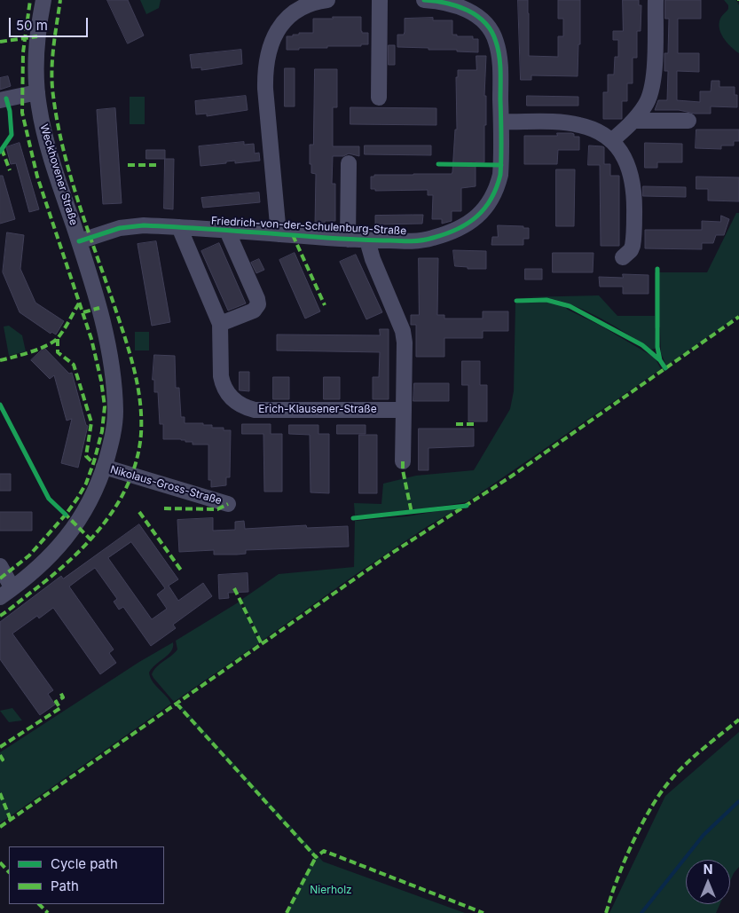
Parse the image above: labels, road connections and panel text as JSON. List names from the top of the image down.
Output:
{
  "streets": {
    "street": [
      "Weckhovener Straße",
      "Friedrich-von-der-Schulenburg-Straße",
      "Erich-Klausener-Straße",
      "Nikolaus-Gross-Straße"
    ]
  },
  "crossings": [
    ["Weckhovener Straße", "Friedrich-von-der-Schulenburg-Straße"],
    ["Weckhovener Straße", "Nikolaus-Gross-Straße"],
    ["Friedrich-von-der-Schulenburg-Straße", "Erich-Klausener-Straße"]
  ],
  "parks": ["Nierholz"],
  "legend": ["Cycle path", "Path"],
  "scale_bar": "50 m",
  "north": "top"
}
